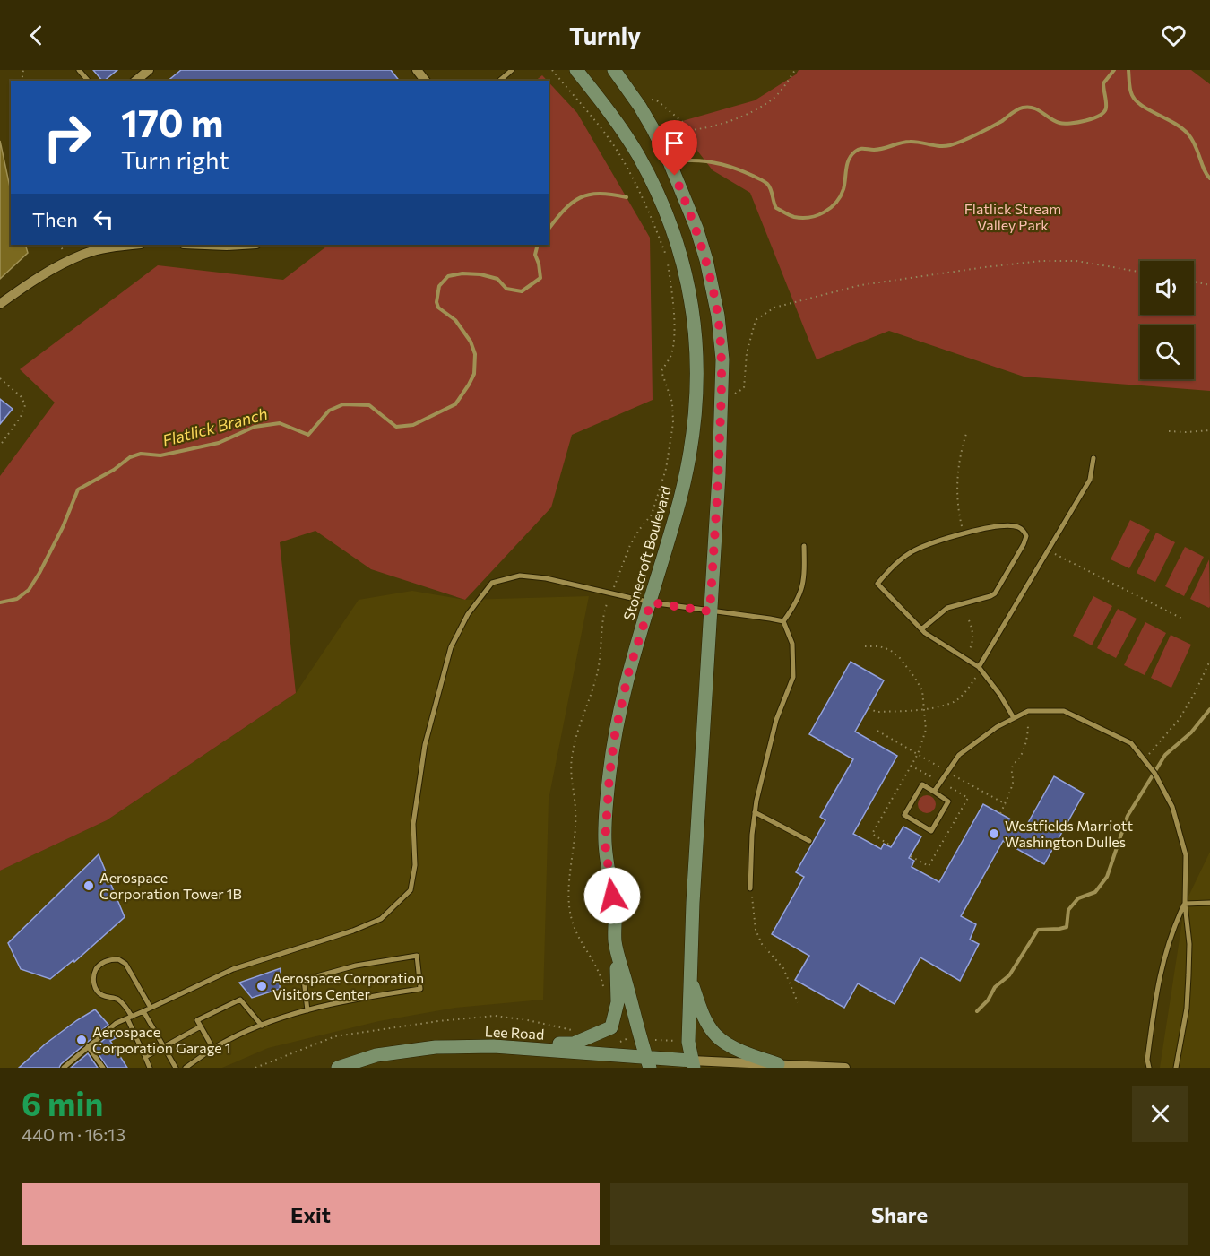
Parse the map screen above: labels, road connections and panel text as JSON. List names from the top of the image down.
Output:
{
  "streets": {
    "main road": ["Stonecroft Boulevard", "Lee Road"]
  },
  "crossings": [
    ["Stonecroft Boulevard", "Lee Road"]
  ],
  "water": ["Flatlick Branch"],
  "parks": ["Flatlick Stream Valley Park"],
  "places": [
    "Westfields Marriott Washington Dulles",
    "Aerospace Corporation Tower 1B",
    "Aerospace Corporation Visitors Center",
    "Aerospace Corporation Garage 1"
  ],
  "page": {
    "header": "Turnly",
    "turn": ["170 m", "Turn right"],
    "then": "Then",
    "heading": ["6 min", "440 m · 16:13"],
    "buttons": ["Exit", "Share"]
  }
}
